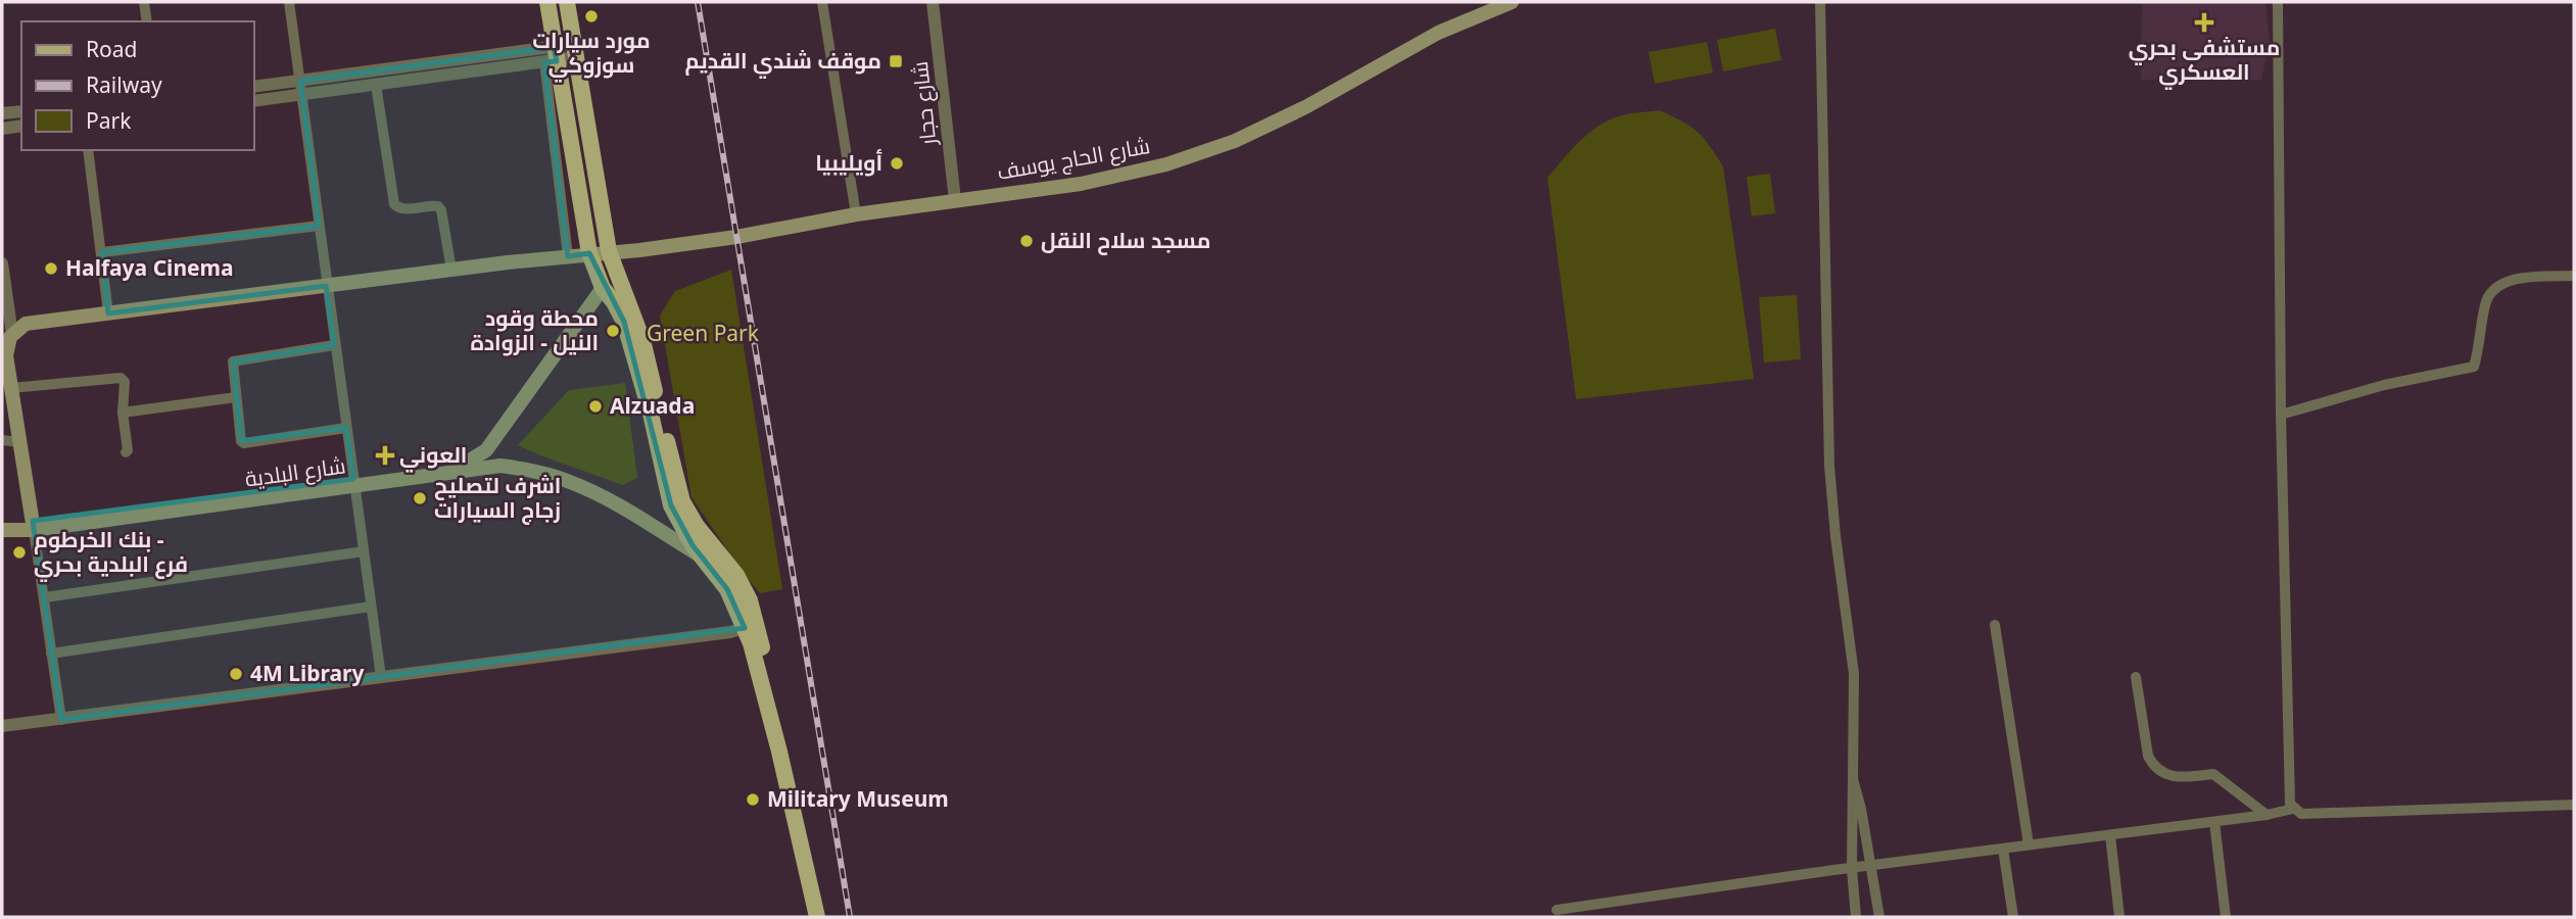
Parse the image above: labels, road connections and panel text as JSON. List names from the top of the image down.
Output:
{
  "streets": {
    "main road": ["شارع الحاج يوسف", "شارع البلدية"],
    "street": ["شارع حجار"]
  },
  "crossings": [
    ["شارع حجار", "شارع الحاج يوسف"]
  ],
  "parks": ["Green Park"],
  "places": {
    "other": [
      "مورد سيارات سوزوكي",
      "أويليبيا",
      "مسجد سلاح النقل",
      "Halfaya Cinema",
      "محطة وقود النيل - الزوادة",
      "Alzuada",
      "اشرف لتصليح زجاج السيارات",
      "بنك الخرطوم - فرع البلدية بحري",
      "4M Library",
      "Military Museum"
    ],
    "health": ["مستشفى بحري العسكري", "العوني"],
    "transit": ["موقف شندي القديم"]
  },
  "legend": ["Road", "Railway", "Park"]
}
